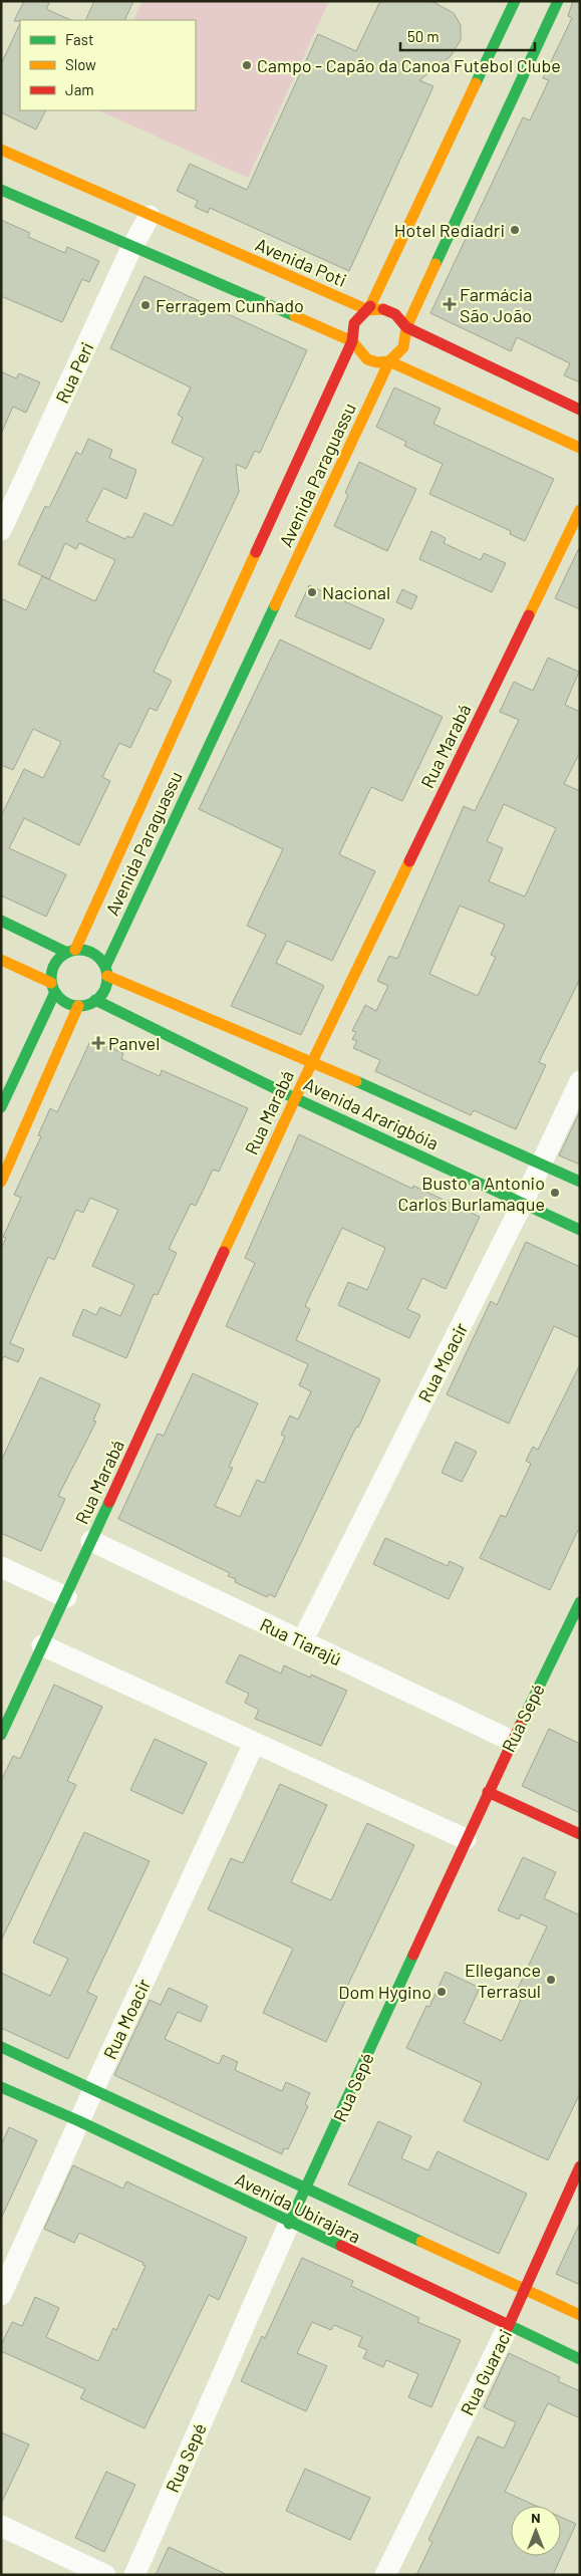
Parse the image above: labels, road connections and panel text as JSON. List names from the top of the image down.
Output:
{
  "streets": {
    "main road": [
      "Avenida Poti",
      "Avenida Paraguassu",
      "Rua Marabá",
      "Avenida Ararigbóia",
      "Rua Sepé",
      "Avenida Ubirajara",
      "Rua Guaraci"
    ],
    "street": ["Rua Peri", "Rua Moacir", "Rua Tiarajú"]
  },
  "crossings": [
    ["Avenida Poti", "Rua Peri"],
    ["Avenida Poti", "Avenida Paraguassu"],
    ["Avenida Paraguassu", "Avenida Ararigbóia"],
    ["Rua Marabá", "Avenida Ararigbóia"],
    ["Rua Marabá", "Rua Tiarajú"],
    ["Avenida Ararigbóia", "Rua Moacir"],
    ["Rua Moacir", "Rua Tiarajú"],
    ["Rua Moacir", "Avenida Ubirajara"],
    ["Rua Tiarajú", "Rua Sepé"],
    ["Rua Sepé", "Avenida Ubirajara"],
    ["Avenida Ubirajara", "Rua Guaraci"]
  ],
  "places": {
    "other": [
      "Campo - Capão da Canoa Futebol Clube",
      "Hotel Rediadri",
      "Ferragem Cunhado",
      "Nacional",
      "Busto a Antonio Carlos Burlamaque",
      "Ellegance Terrasul",
      "Dom Hygino"
    ],
    "health": ["Farmácia São João", "Panvel"]
  },
  "legend": ["Fast", "Slow", "Jam"],
  "scale_bar": "50 m",
  "north": "top"
}
